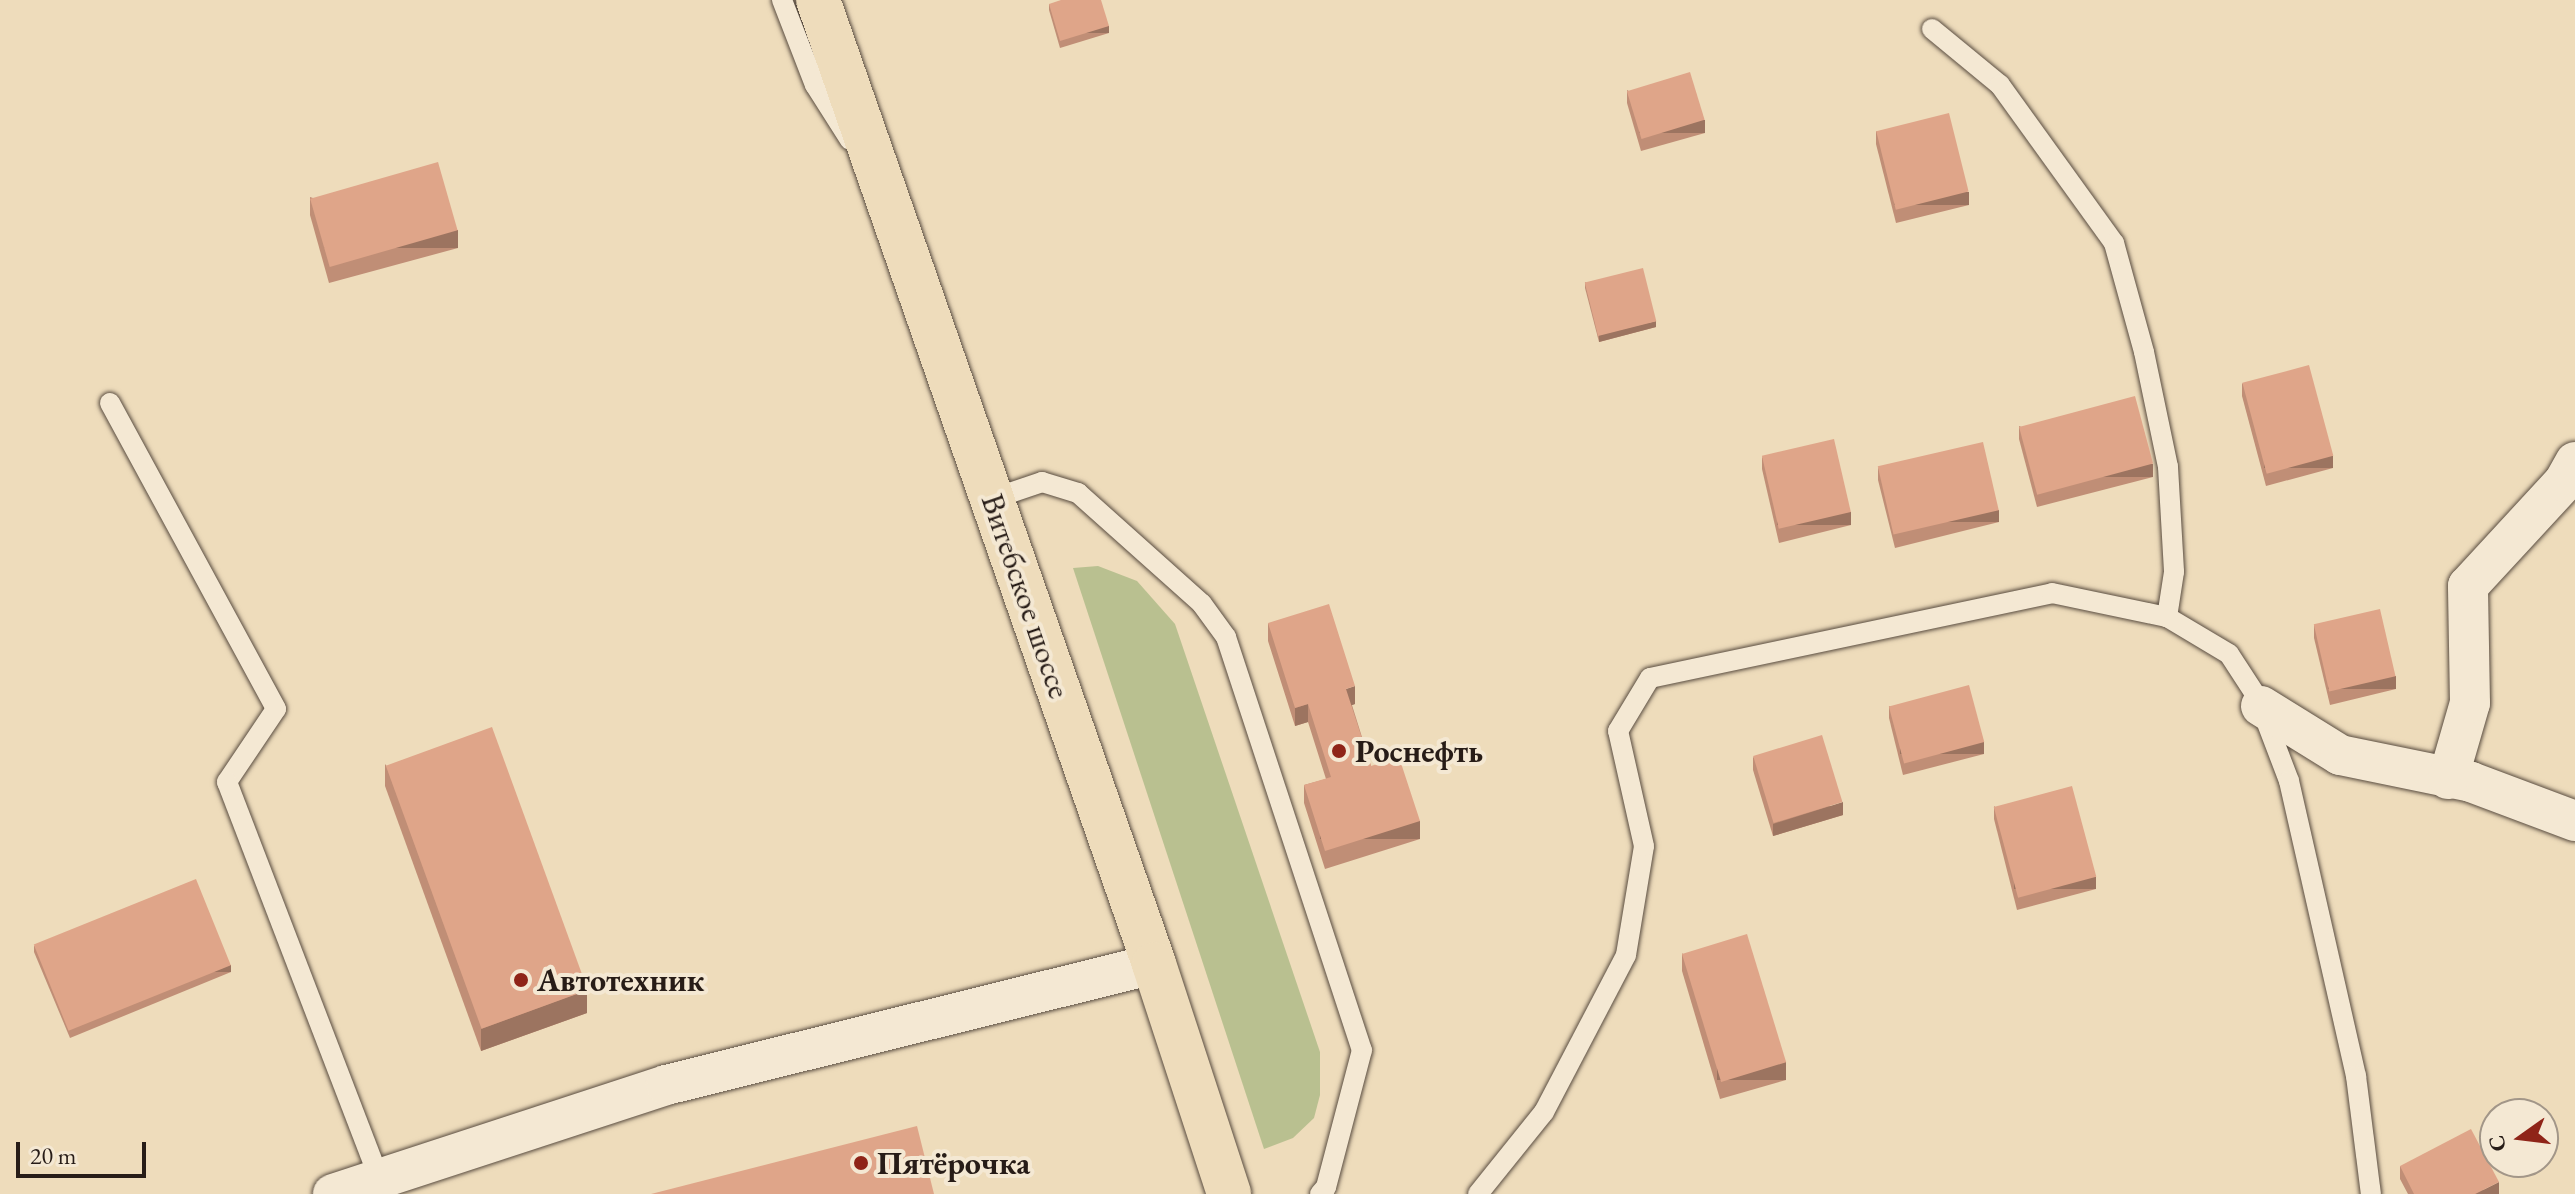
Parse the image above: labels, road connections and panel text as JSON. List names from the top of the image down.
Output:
{
  "streets": {
    "main road": ["Витебское шоссе"]
  },
  "places": ["Роснефть", "Автотехник", "Пятёрочка"],
  "scale_bar": "20 m",
  "north": "left"
}
